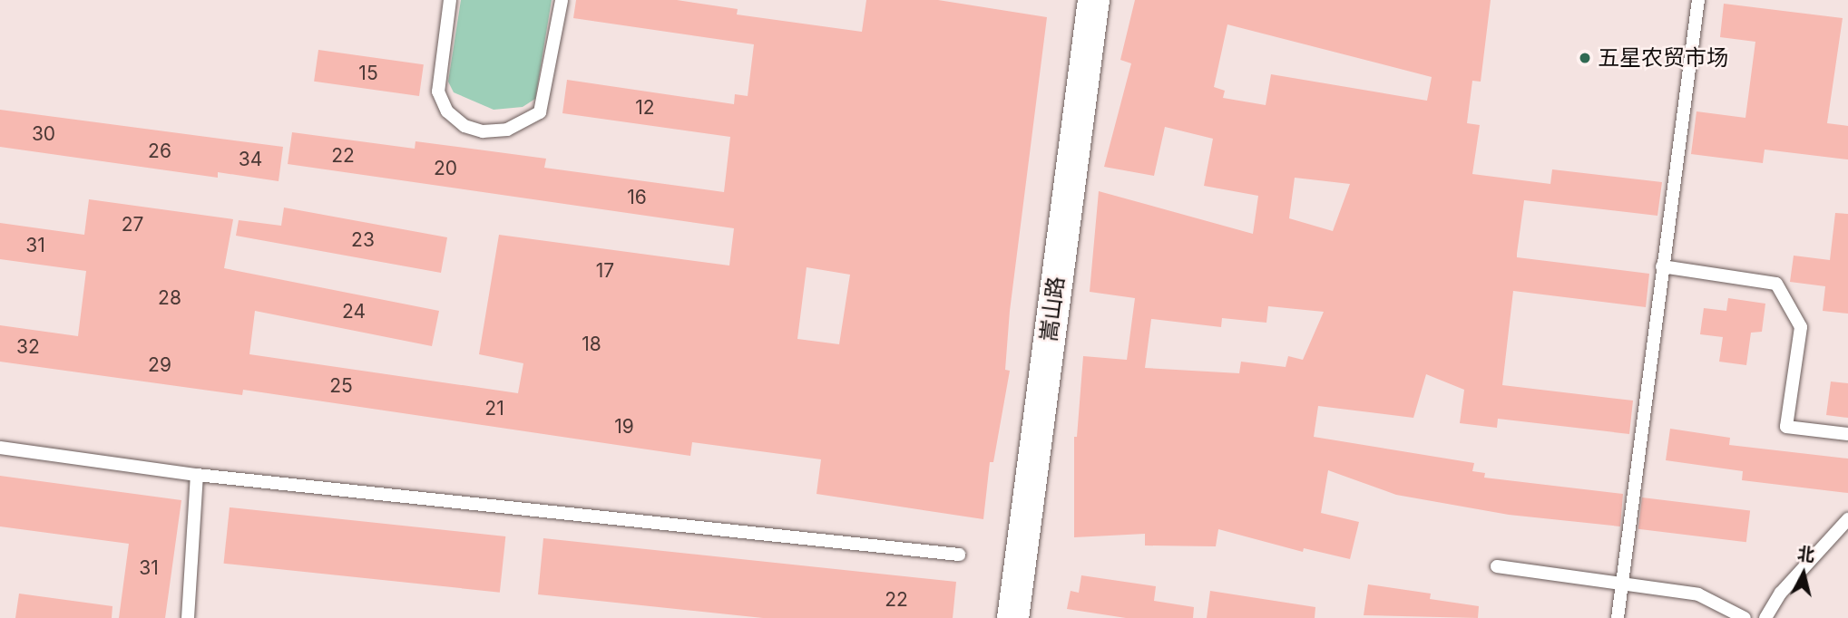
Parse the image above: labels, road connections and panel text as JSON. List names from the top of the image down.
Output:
{
  "streets": {
    "street": ["嵩山路"]
  },
  "places": ["五星农贸市场"],
  "house_numbers": [
    "15",
    "12",
    "30",
    "26",
    "22",
    "34",
    "20",
    "16",
    "27",
    "23",
    "31",
    "17",
    "28",
    "24",
    "18",
    "32",
    "29",
    "25",
    "21",
    "19",
    "31",
    "22"
  ],
  "north": "top"
}
